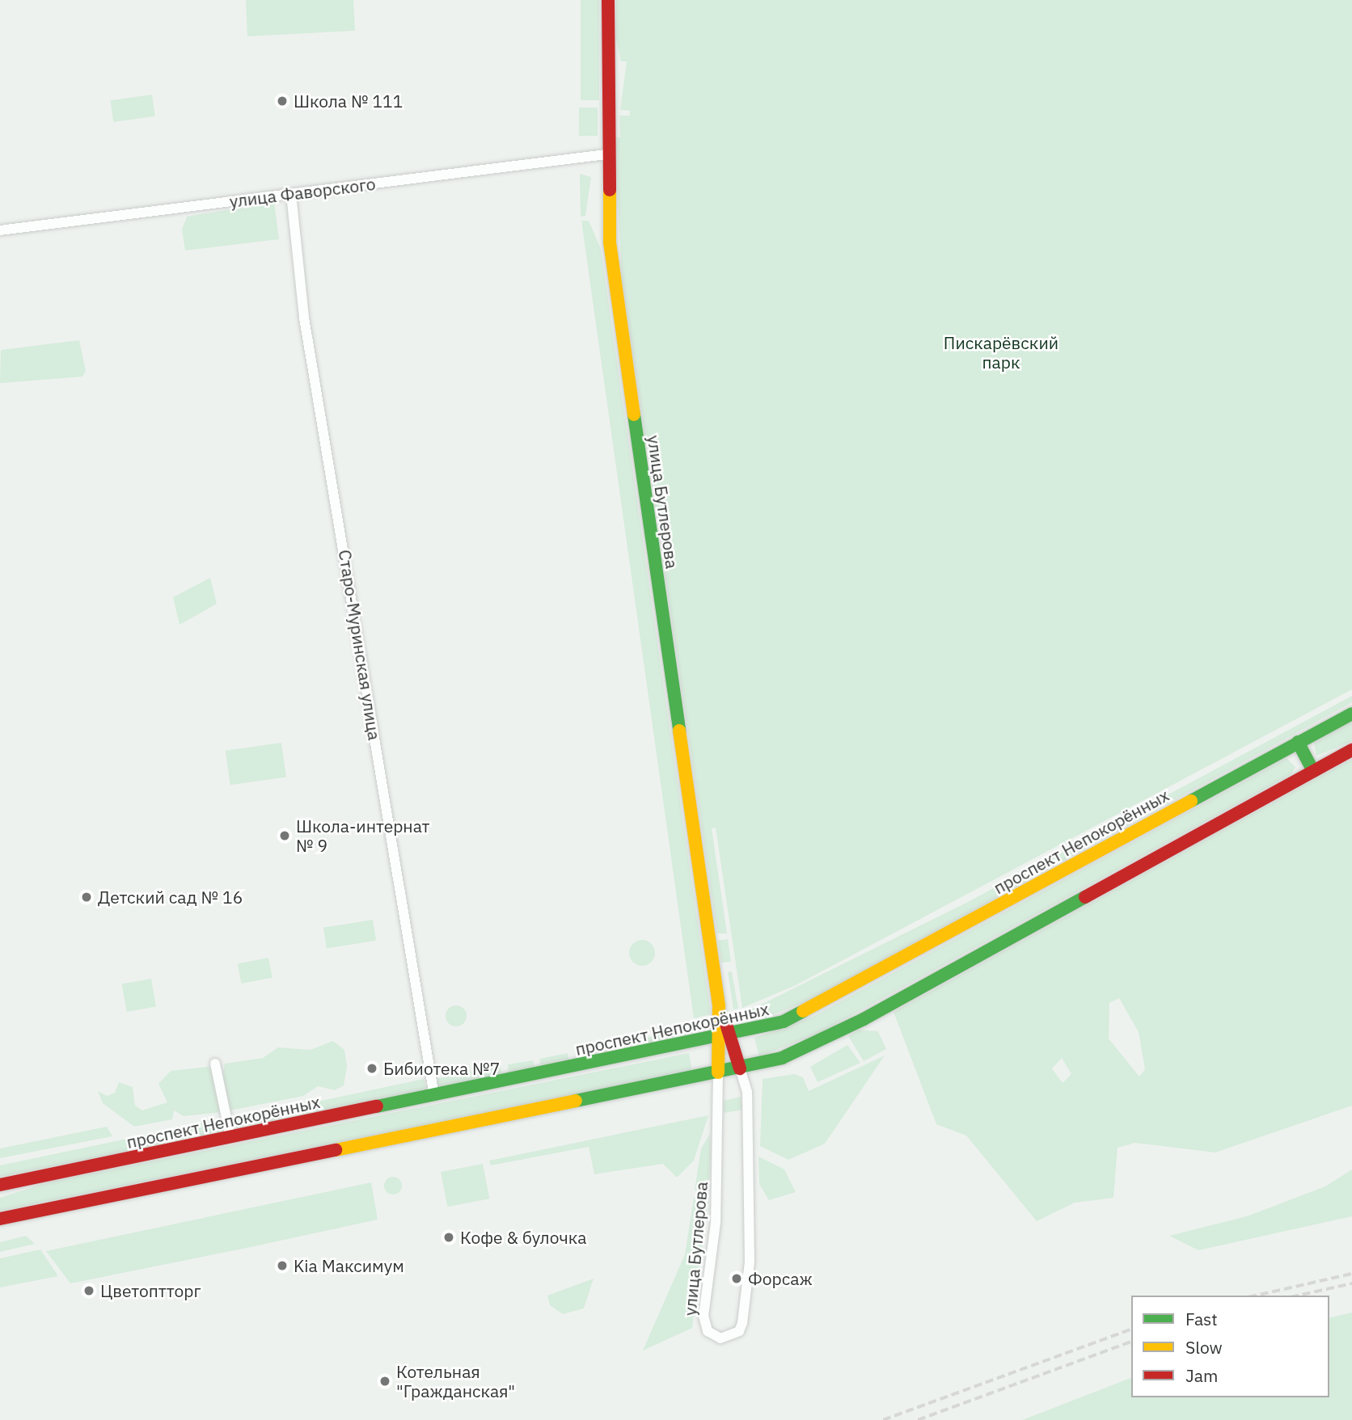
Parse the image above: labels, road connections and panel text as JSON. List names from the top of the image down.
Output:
{
  "streets": {
    "main road": ["улица Бутлерова", "проспект Непокорённых"],
    "street": ["улица Фаворского", "Старо-Муринская улица"]
  },
  "crossings": [
    ["улица Фаворского", "улица Бутлерова"],
    ["улица Фаворского", "Старо-Муринская улица"],
    ["улица Бутлерова", "проспект Непокорённых"],
    ["Старо-Муринская улица", "проспект Непокорённых"]
  ],
  "parks": ["Пискарёвский парк"],
  "places": [
    "Школа № 111",
    "Школа-интернат № 9",
    "Детский сад № 16",
    "Бибиотека №7",
    "Кофе & булочка",
    "Kia Максимум",
    "Форсаж",
    "Цветоптторг",
    "Котельная \"Гражданская\""
  ],
  "legend": ["Fast", "Slow", "Jam"]
}
